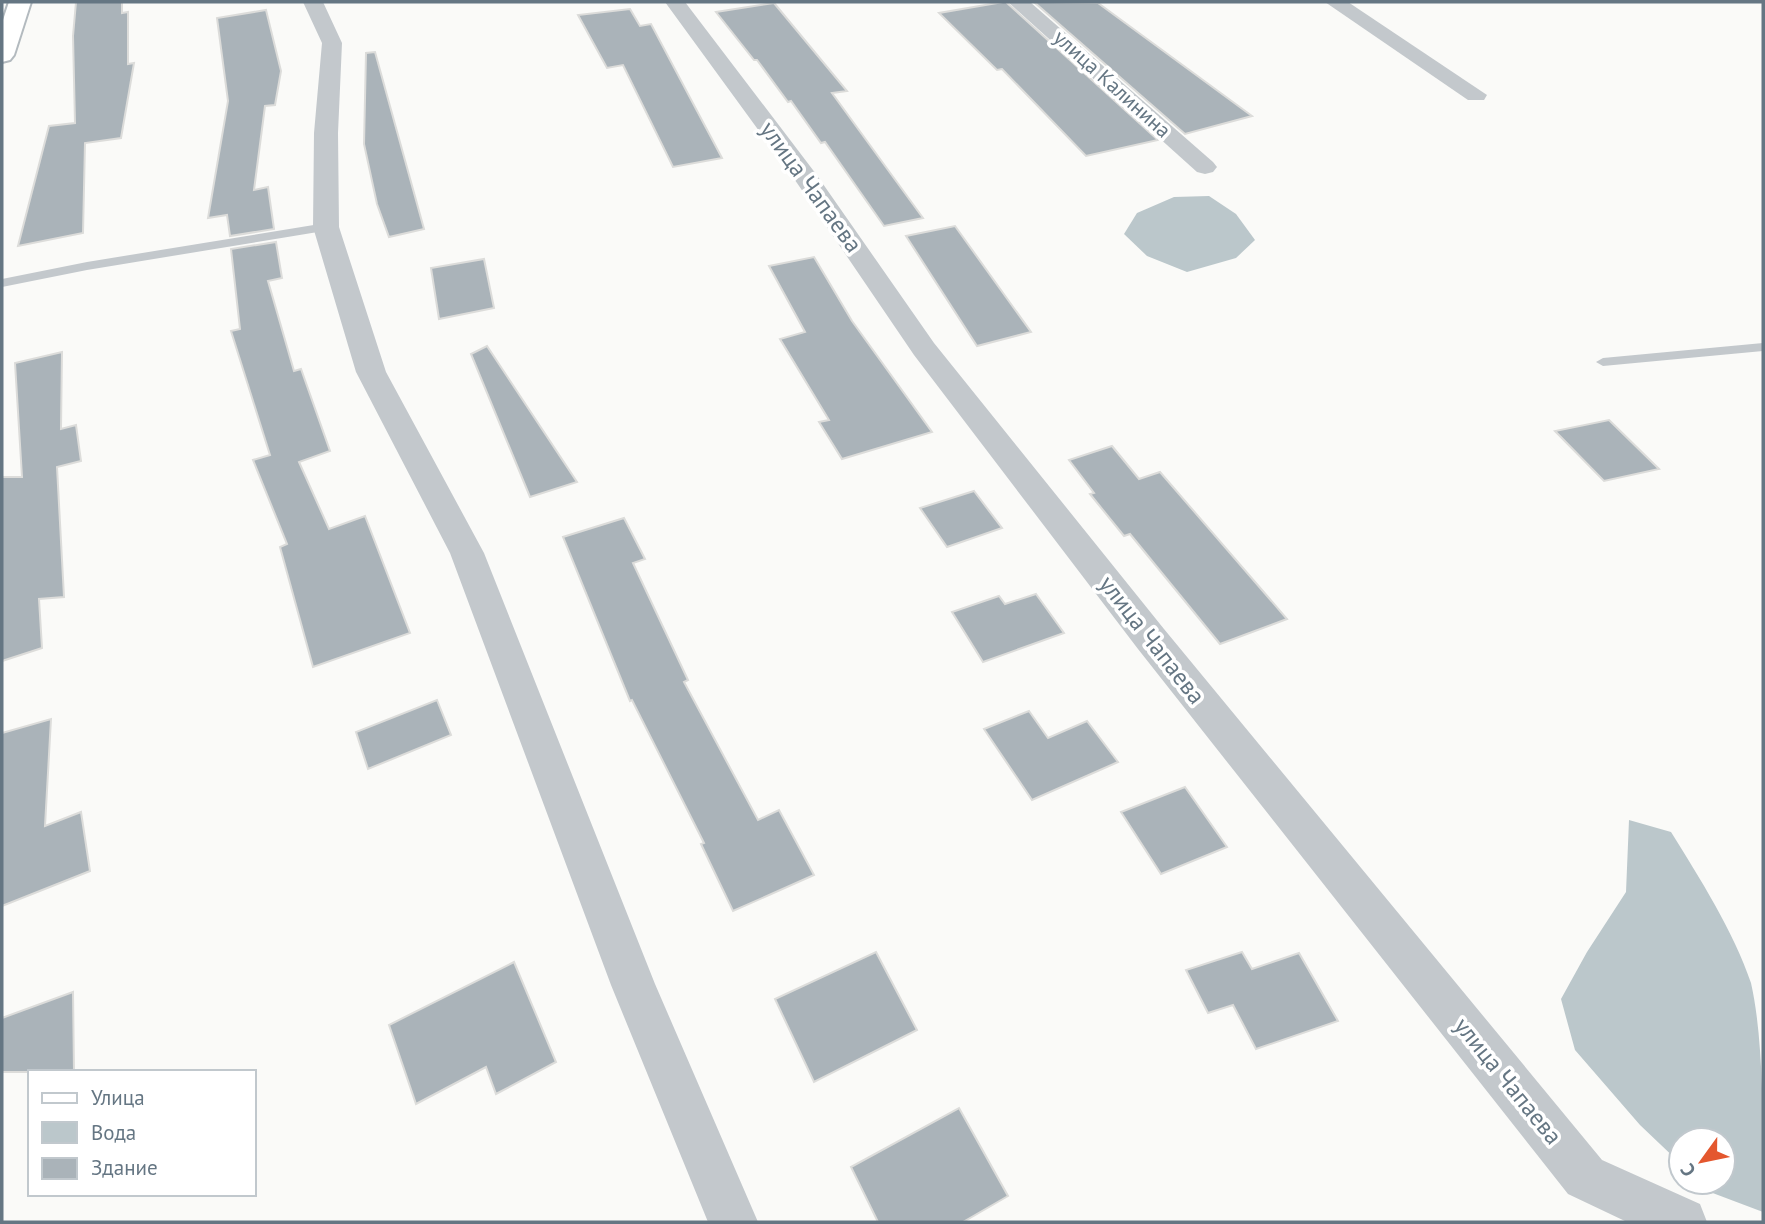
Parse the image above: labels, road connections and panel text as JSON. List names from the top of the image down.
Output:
{
  "streets": {
    "street": ["улица Калинина", "улица Чапаева"]
  },
  "legend": ["Улица", "Вода", "Здание"],
  "north": "bottom left"
}
